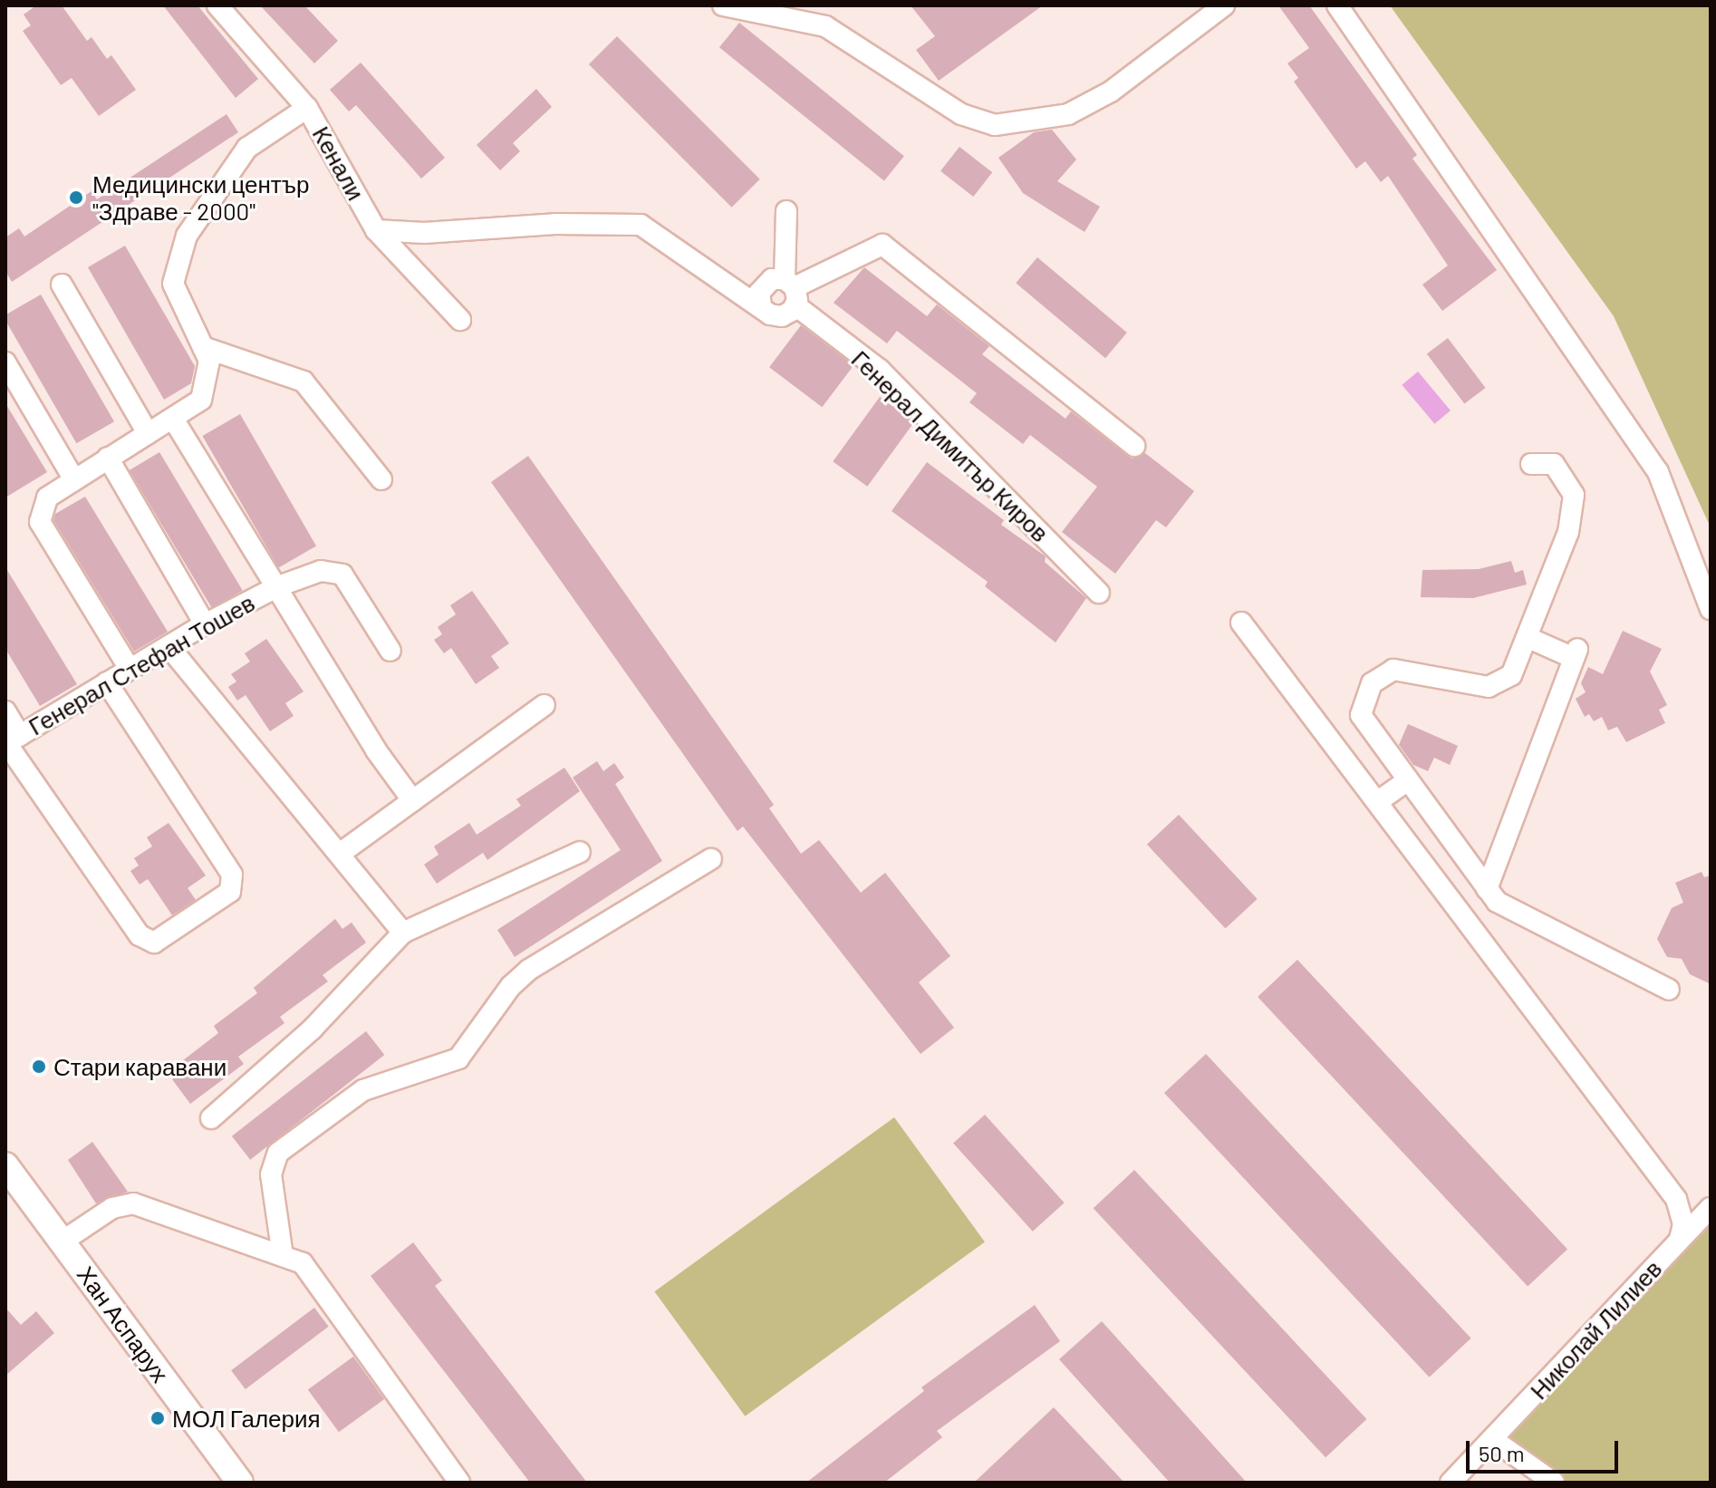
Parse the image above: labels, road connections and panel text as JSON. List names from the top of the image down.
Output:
{
  "streets": {
    "main road": ["Хан Аспарух"],
    "street": [
      "Кенали",
      "Генерал Димитър Киров",
      "Генерал Стефан Тошев",
      "Николай Лилиев"
    ]
  },
  "places": ["Медицински център \"Здраве - 2000\"", "Стари каравани", "МОЛ Галерия"],
  "scale_bar": "50 m"
}
